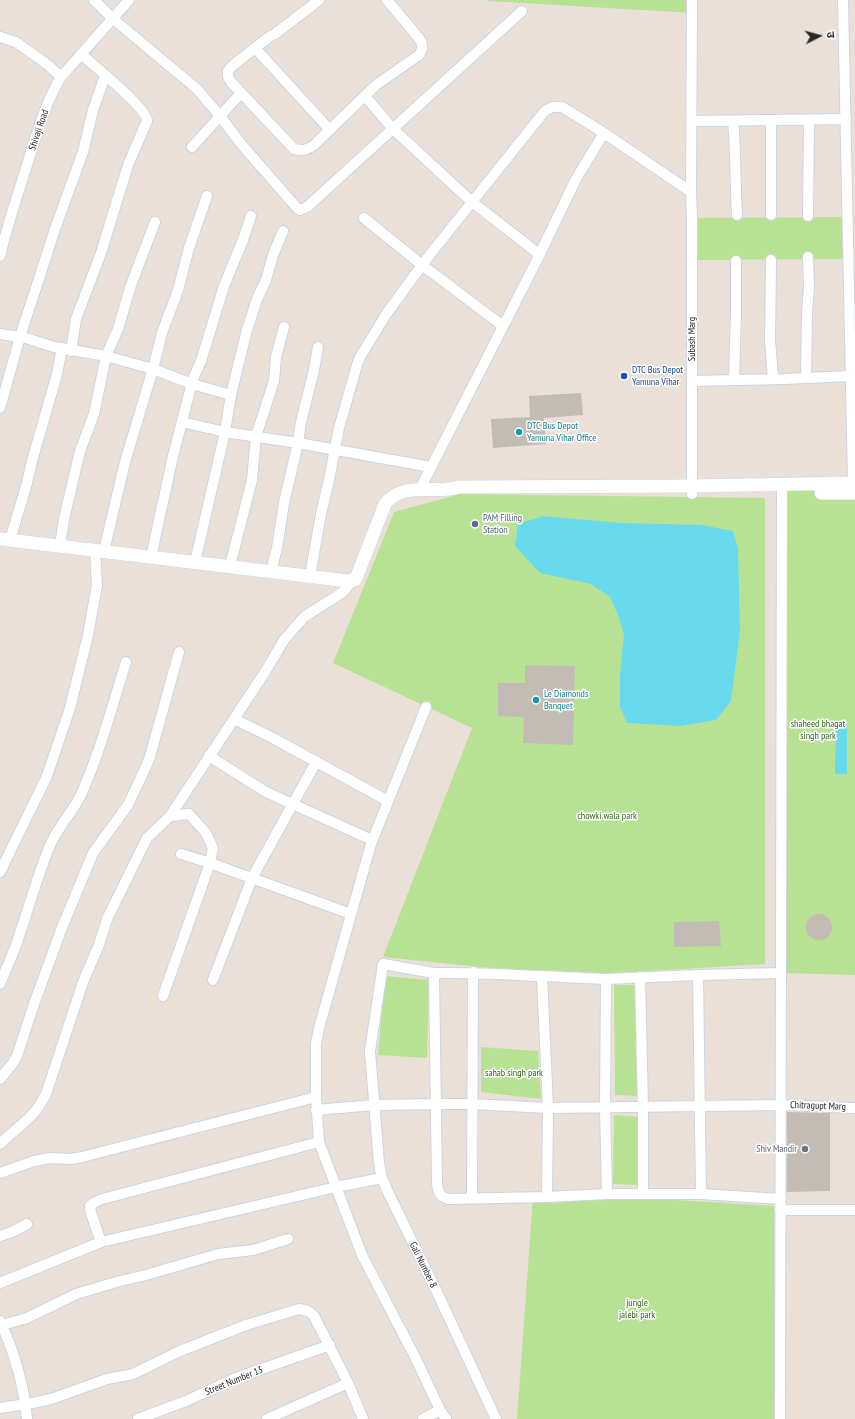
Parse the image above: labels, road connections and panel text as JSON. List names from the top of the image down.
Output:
{
  "streets": {
    "street": [
      "Shivaji Road",
      "Subash Marg",
      "Chitragupt Marg",
      "Gali Number 8",
      "Street Number 13"
    ]
  },
  "crossings": [
    ["Chitragupt Marg", "Gali Number 8"]
  ],
  "parks": [
    "shaheed bhagat singh park",
    "chowki wala park",
    "sahab singh park",
    "jungle jalebi park"
  ],
  "places": [
    "DTC Bus Depot Yamuna Vihar",
    "DTC Bus Depot Yamuna Vihar Office",
    "PAM Filling Station",
    "Le Diamonds Banquet",
    "Shiv Mandir"
  ],
  "north": "right"
}
